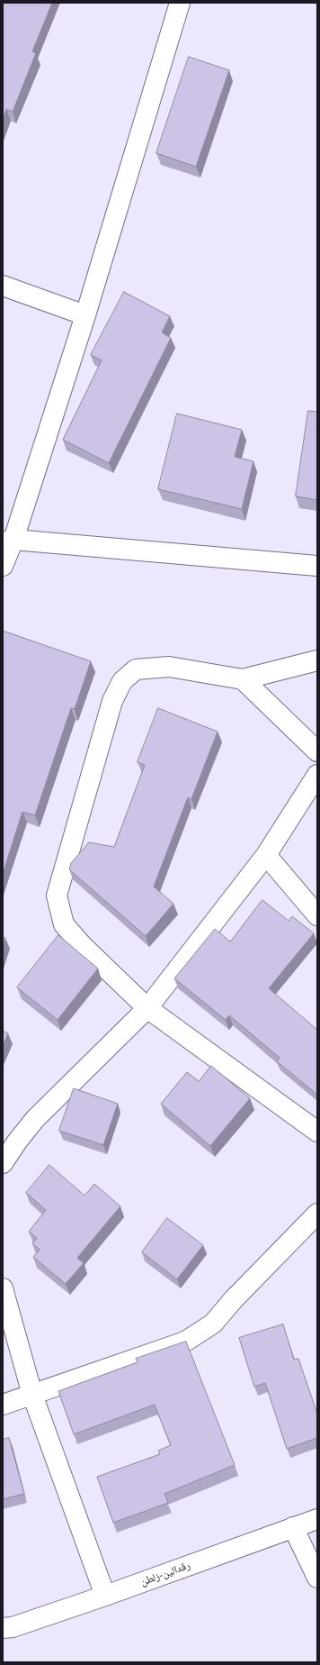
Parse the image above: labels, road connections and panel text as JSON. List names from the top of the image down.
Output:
{
  "streets": {
    "street": ["رقدالين-زلطن"]
  }
}
